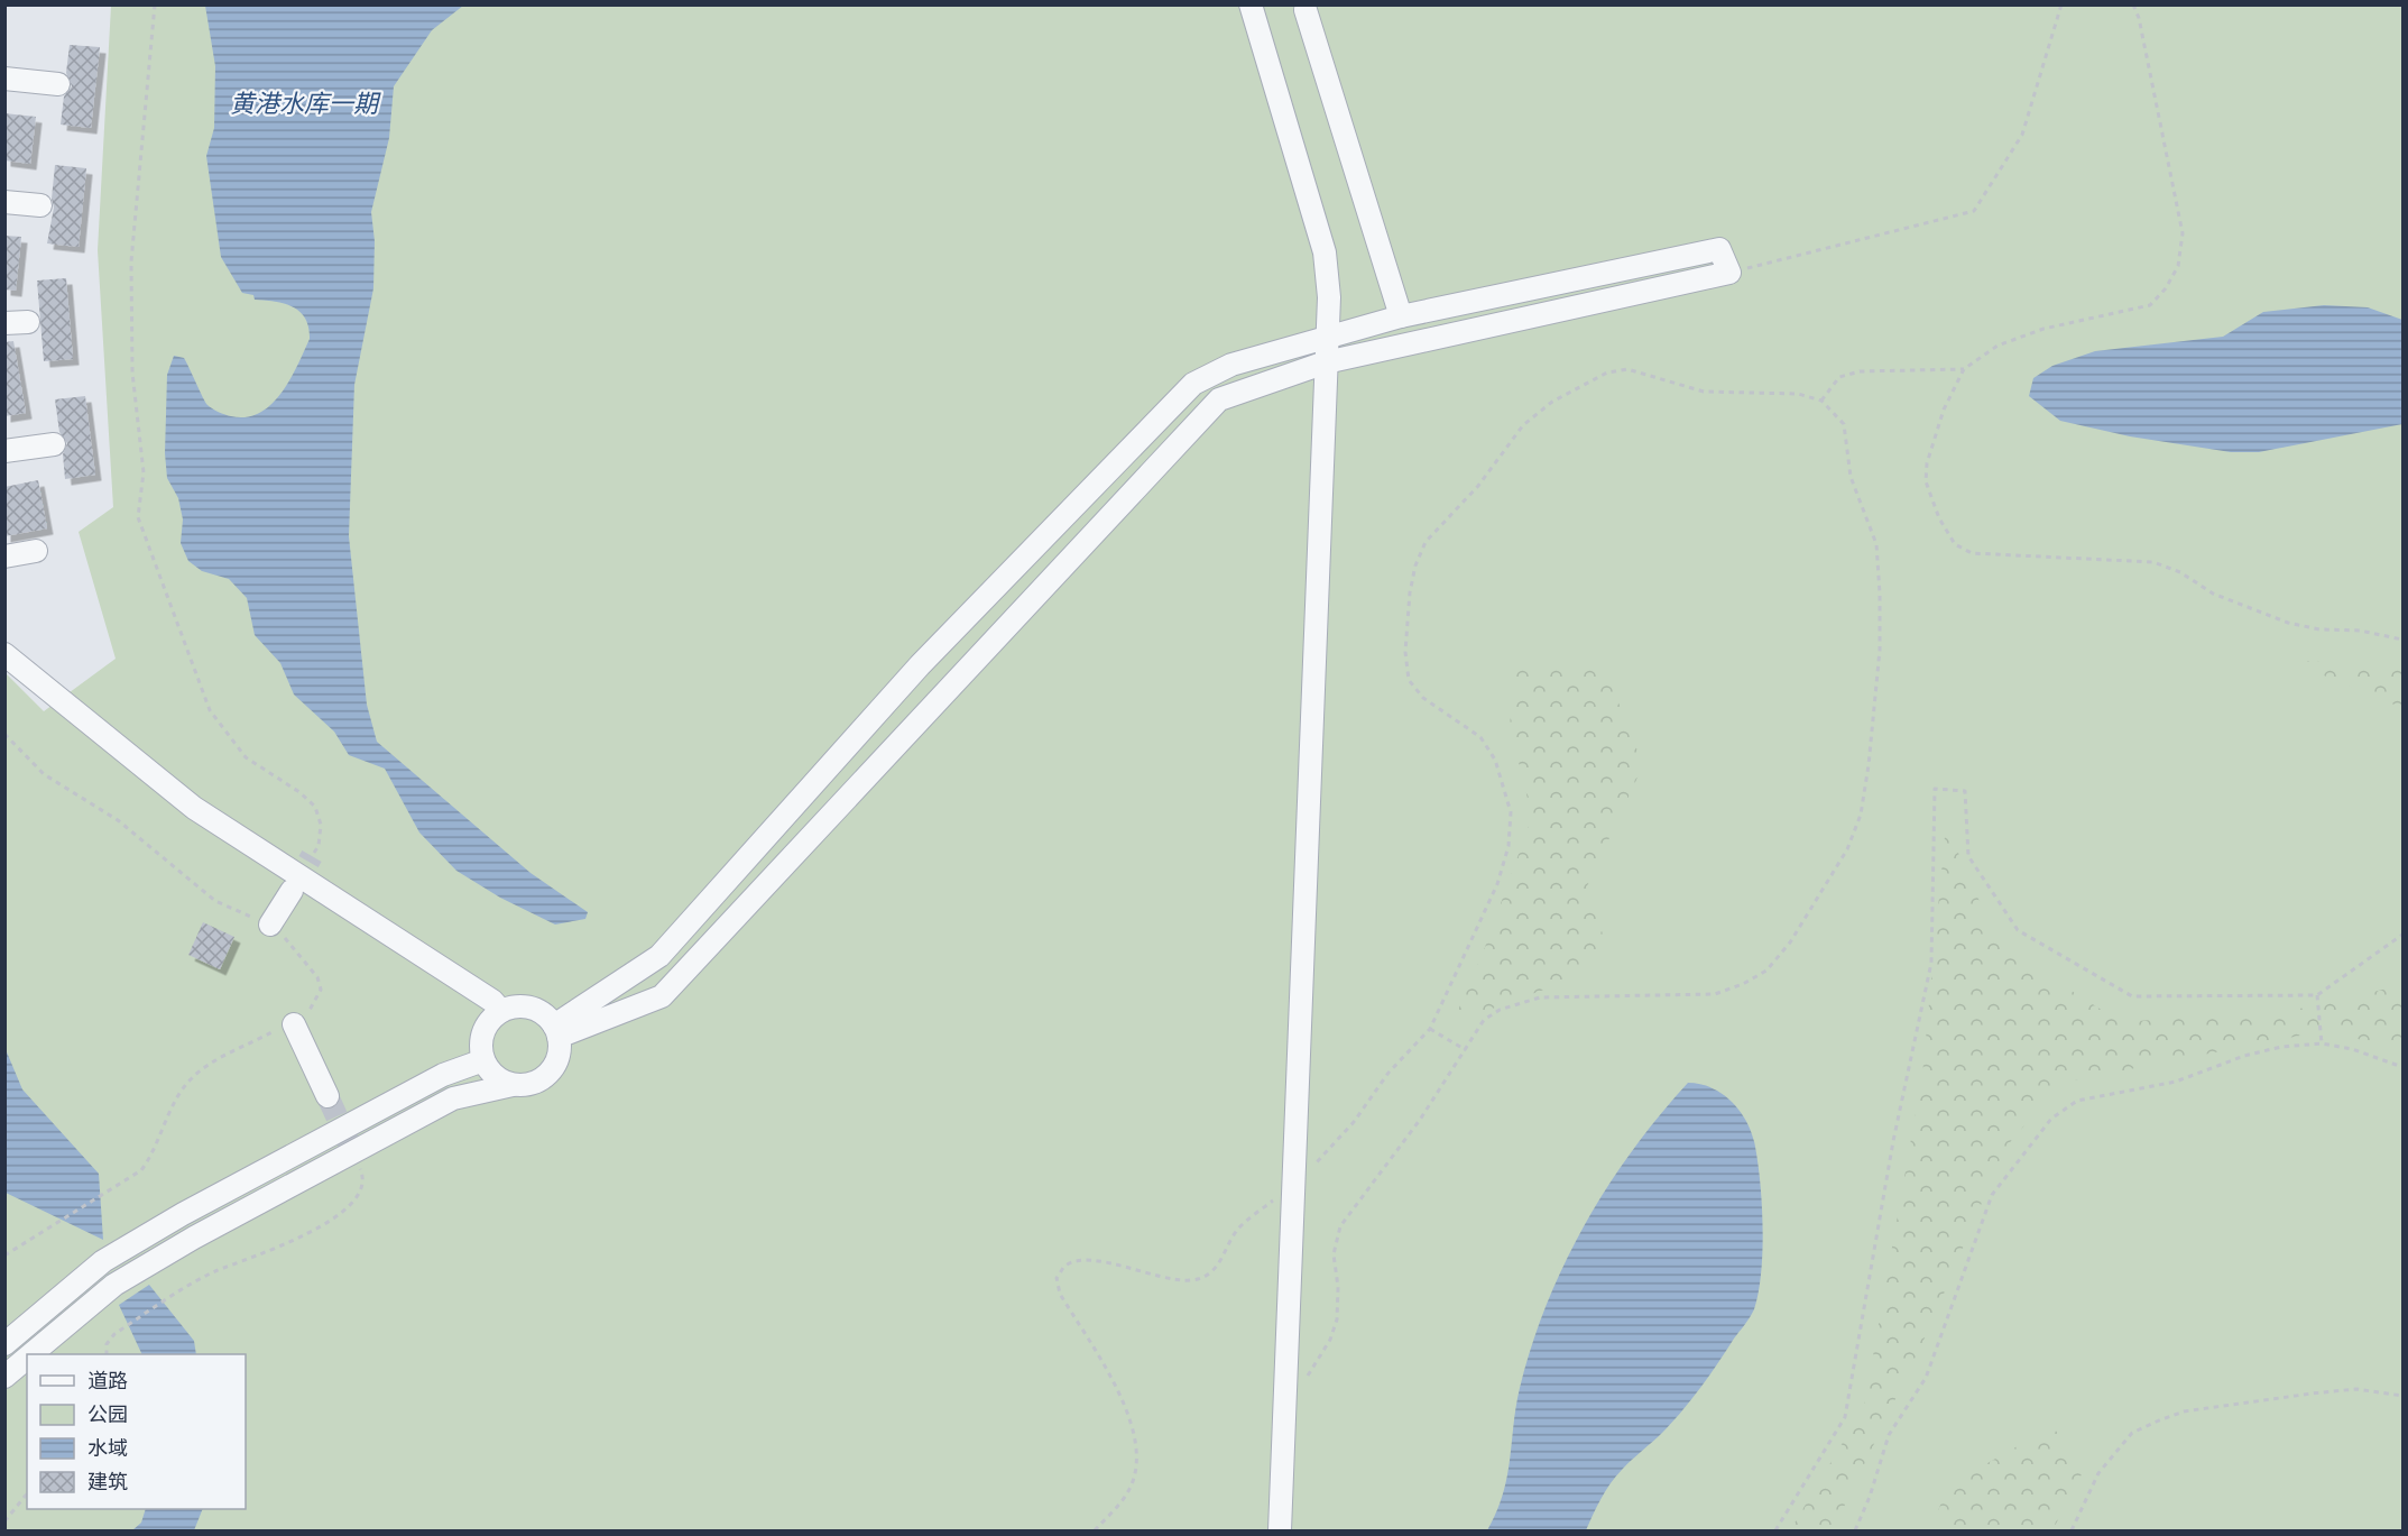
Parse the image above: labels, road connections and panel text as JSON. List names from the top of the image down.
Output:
{
  "water": ["黄港水库一期"],
  "legend": [
    "道路",
    "公园",
    "水域",
    "建筑"
  ]
}
